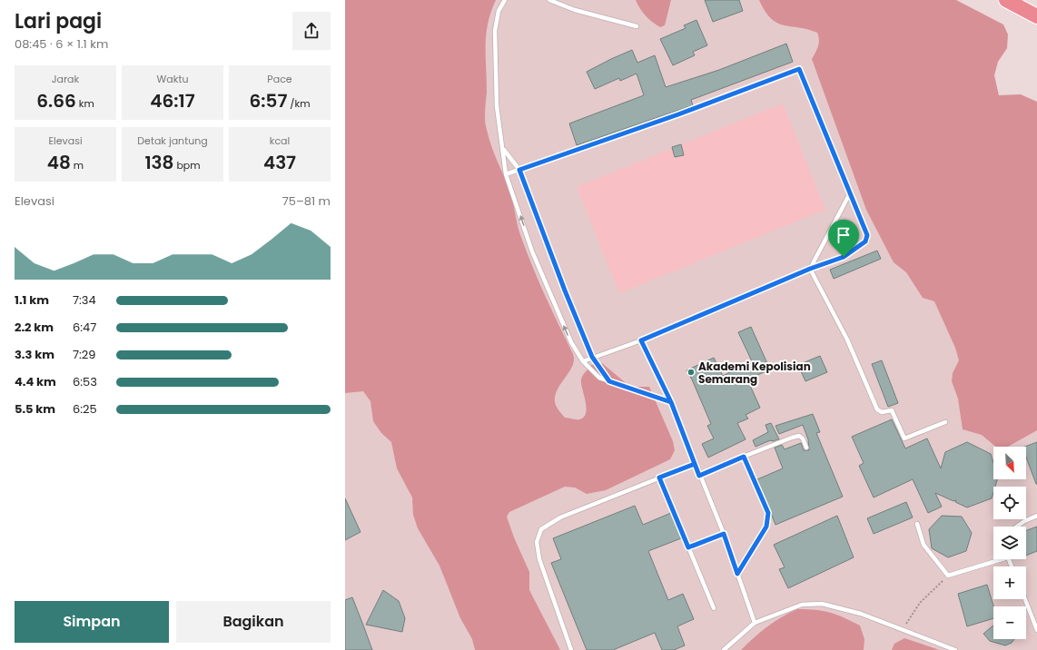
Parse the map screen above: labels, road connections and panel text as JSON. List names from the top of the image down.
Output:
{
  "places": ["Akademi Kepolisian Semarang"],
  "north": "bottom right",
  "page": {
    "heading": ["Lari pagi", "08:45 · 6 × 1.1 km"],
    "stats": [
      ["Jarak", "6.66 km"],
      ["Waktu", "46:17"],
      ["Pace", "6:57 /km"],
      ["Elevasi", "48 m"],
      ["Detak jantung", "138 bpm"],
      ["kcal", "437"]
    ],
    "chart": ["Elevasi", "75–81 m"],
    "list": [
      {
        "name": "1.1 km",
        "note": "7:34"
      },
      {
        "name": "2.2 km",
        "note": "6:47"
      },
      {
        "name": "3.3 km",
        "note": "7:29"
      },
      {
        "name": "4.4 km",
        "note": "6:53"
      },
      {
        "name": "5.5 km",
        "note": "6:25"
      }
    ],
    "map_buttons": ["+", "−"],
    "buttons": ["Simpan", "Bagikan"]
  }
}
